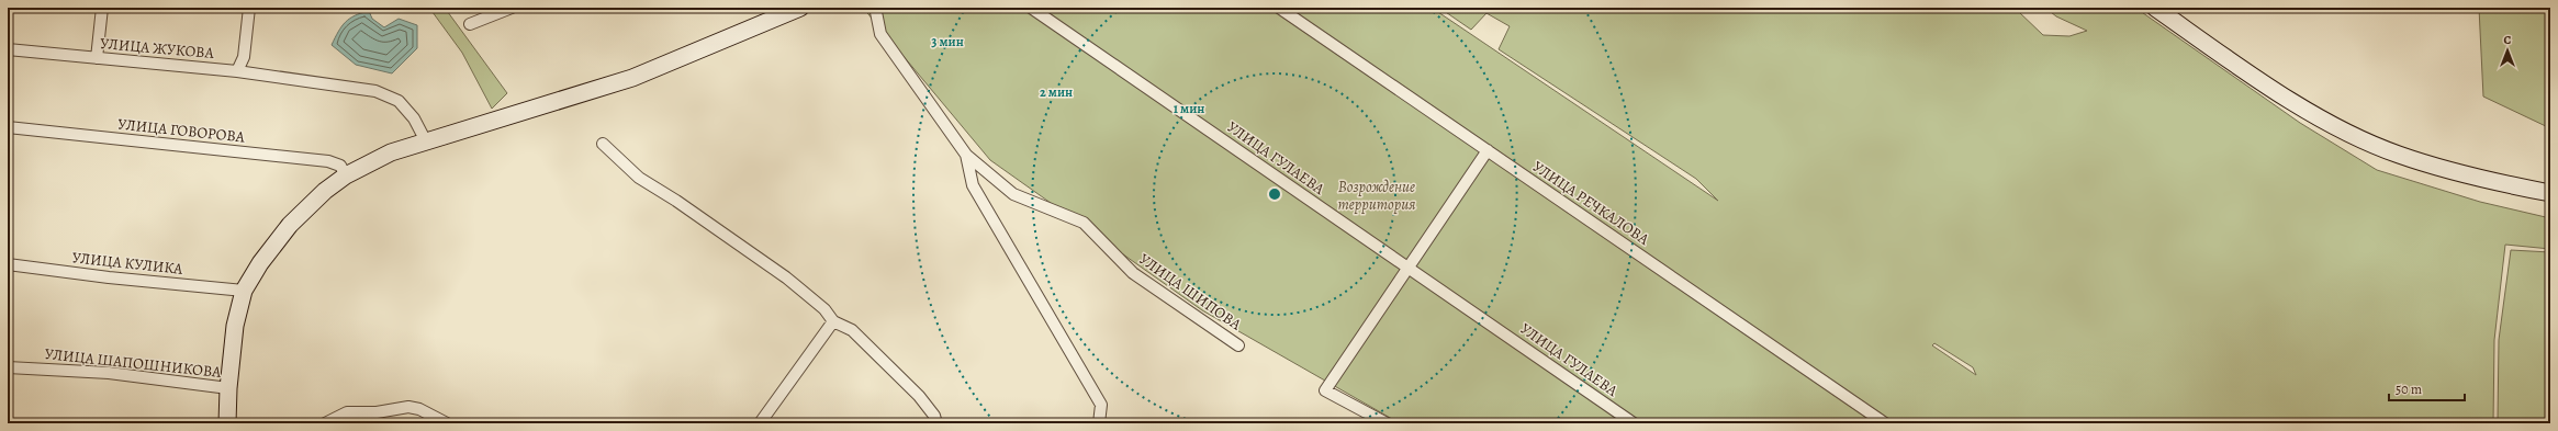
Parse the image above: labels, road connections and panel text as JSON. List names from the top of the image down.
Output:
{
  "streets": {
    "street": [
      "УЛИЦА ЖУКОВА",
      "УЛИЦА ГОВОРОВА",
      "УЛИЦА ГУЛАЕВА",
      "УЛИЦА РЕЧКАЛОВА",
      "УЛИЦА КУЛИКА",
      "УЛИЦА ШИПОВА",
      "УЛИЦА ШАПОШНИКОВА"
    ]
  },
  "parks": ["Возрождение территория"],
  "scale_bar": "50 m",
  "north": "top",
  "rings": ["3 мин", "2 мин", "1 мин"]
}
